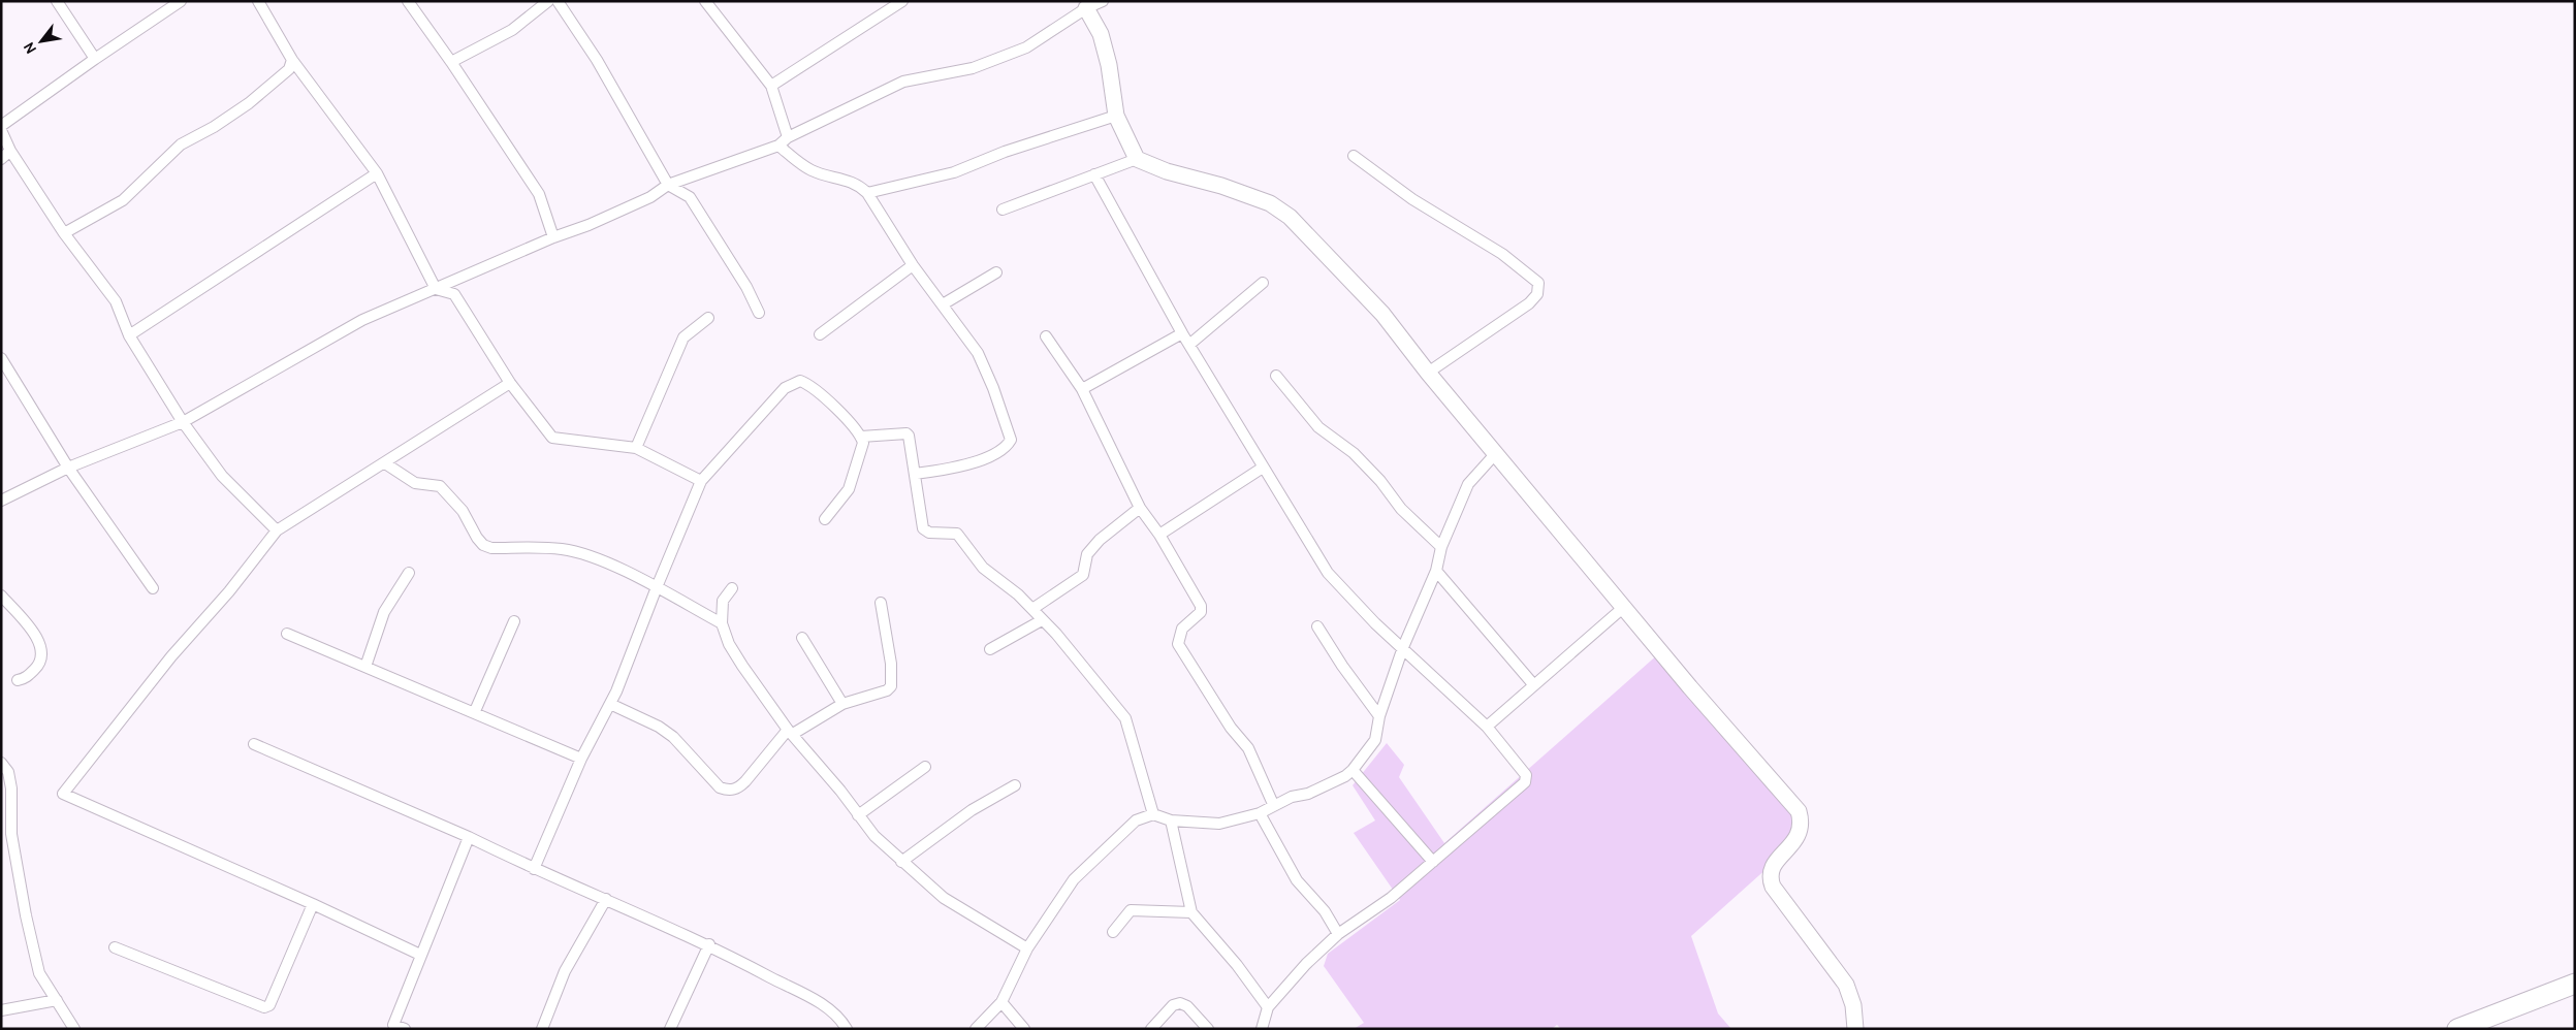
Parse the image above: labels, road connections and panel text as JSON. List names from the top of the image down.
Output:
{
  "north": "bottom left"
}
